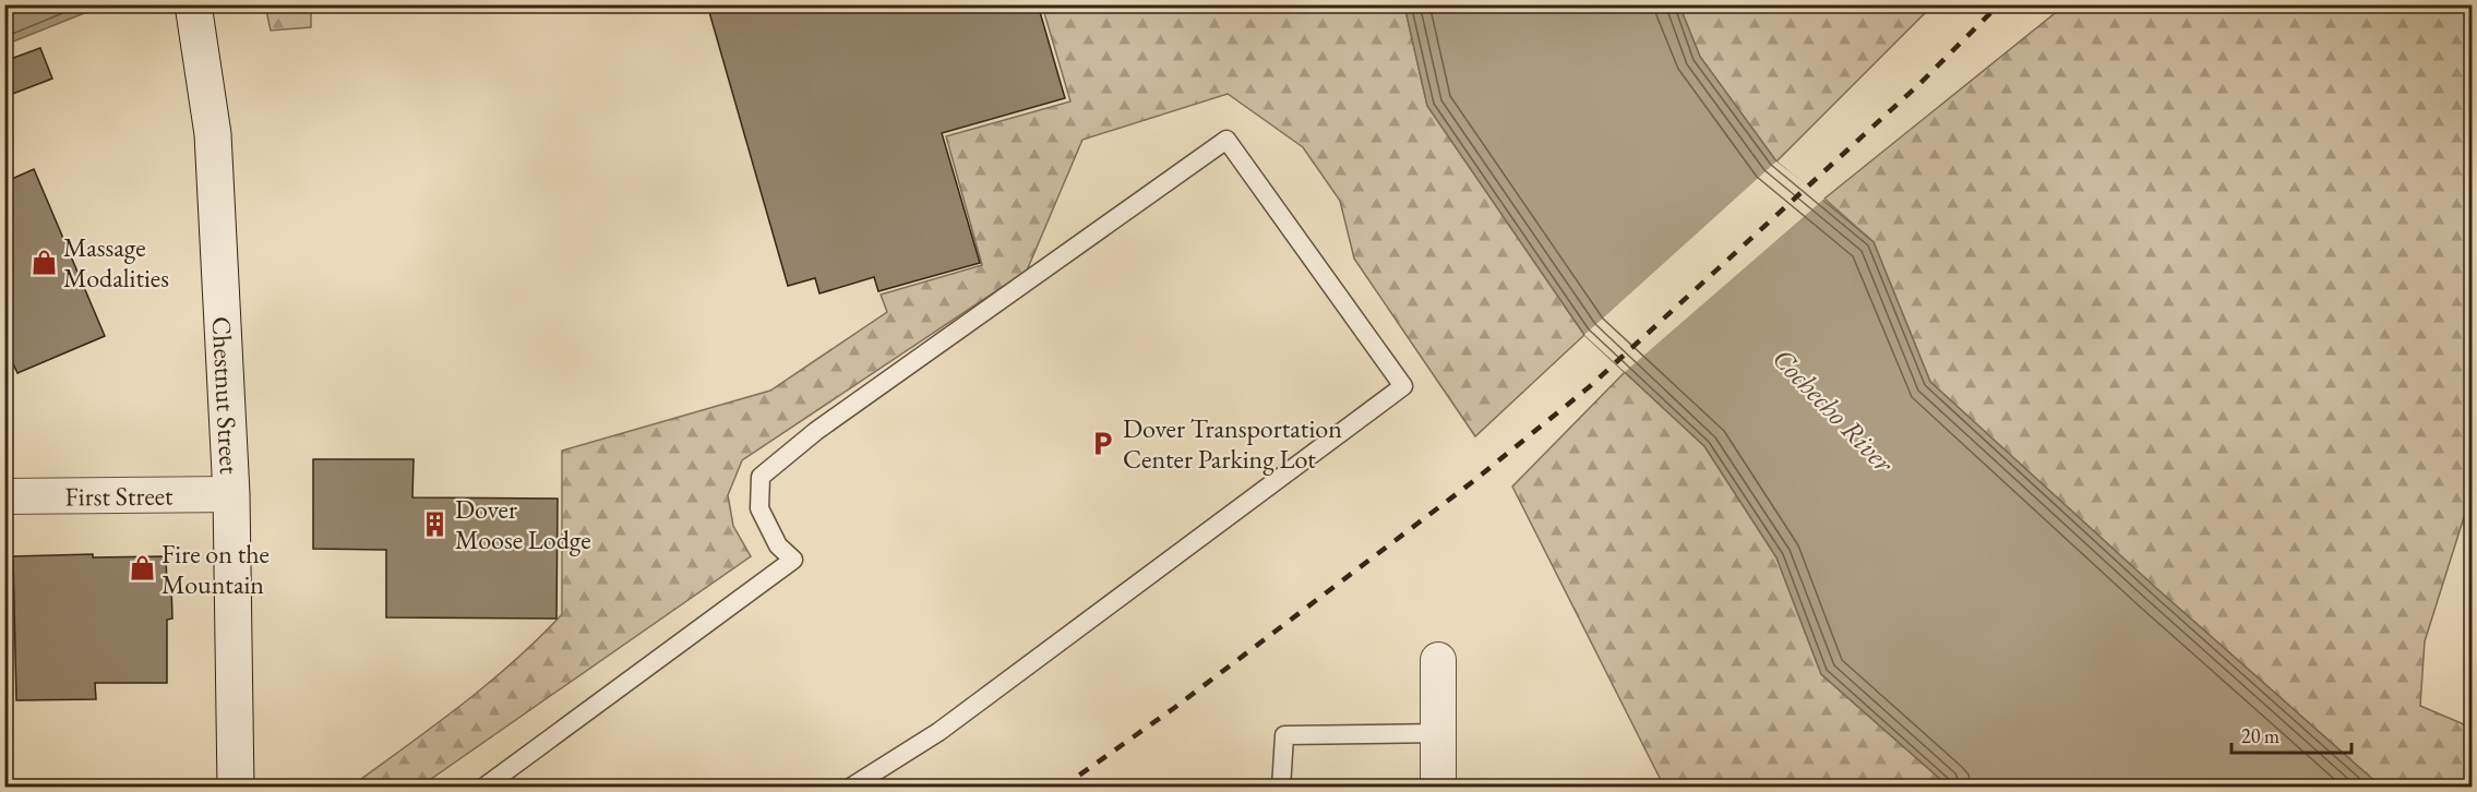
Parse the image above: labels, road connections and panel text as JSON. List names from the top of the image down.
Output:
{
  "streets": {
    "street": ["Chestnut Street", "First Street"]
  },
  "crossings": [
    ["Chestnut Street", "First Street"]
  ],
  "water": ["Cochecho River"],
  "places": {
    "shop": ["Massage Modalities", "Fire on the Mountain"],
    "parking": ["Dover Transportation Center Parking Lot"],
    "building": ["Dover Moose Lodge"]
  },
  "scale_bar": "20 m"
}
